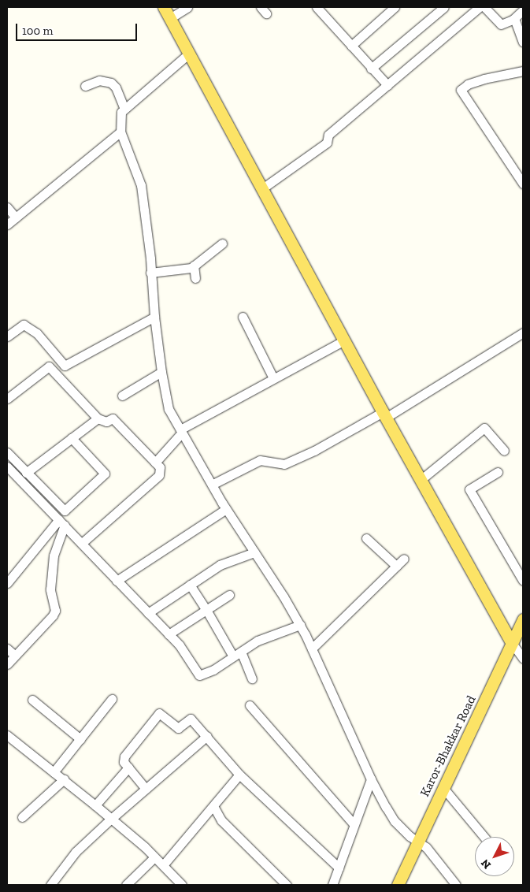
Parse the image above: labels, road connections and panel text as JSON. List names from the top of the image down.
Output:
{
  "streets": {
    "main road": ["Karor-Bhakkar Road"]
  },
  "scale_bar": "100 m",
  "north": "bottom left"
}
